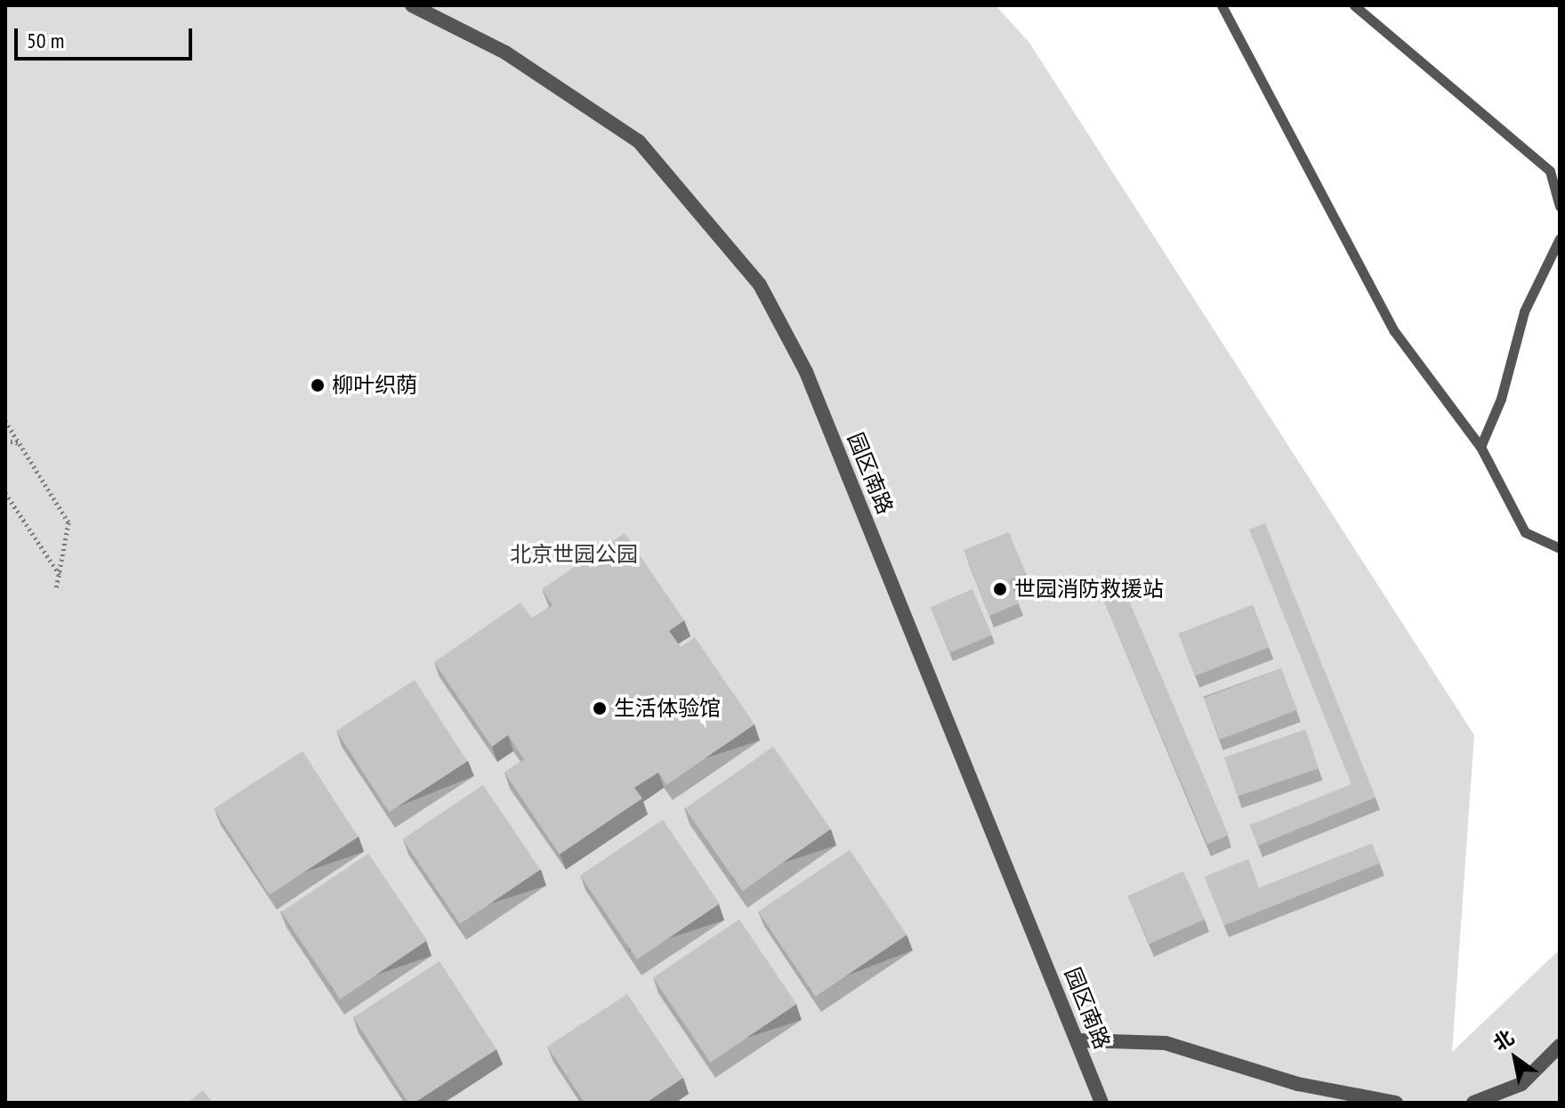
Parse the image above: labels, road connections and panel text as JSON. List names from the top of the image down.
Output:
{
  "streets": {
    "street": ["园区南路"]
  },
  "parks": ["北京世园公园"],
  "places": ["柳叶织荫", "世园消防救援站", "生活体验馆"],
  "scale_bar": "50 m",
  "north": "top left"
}
